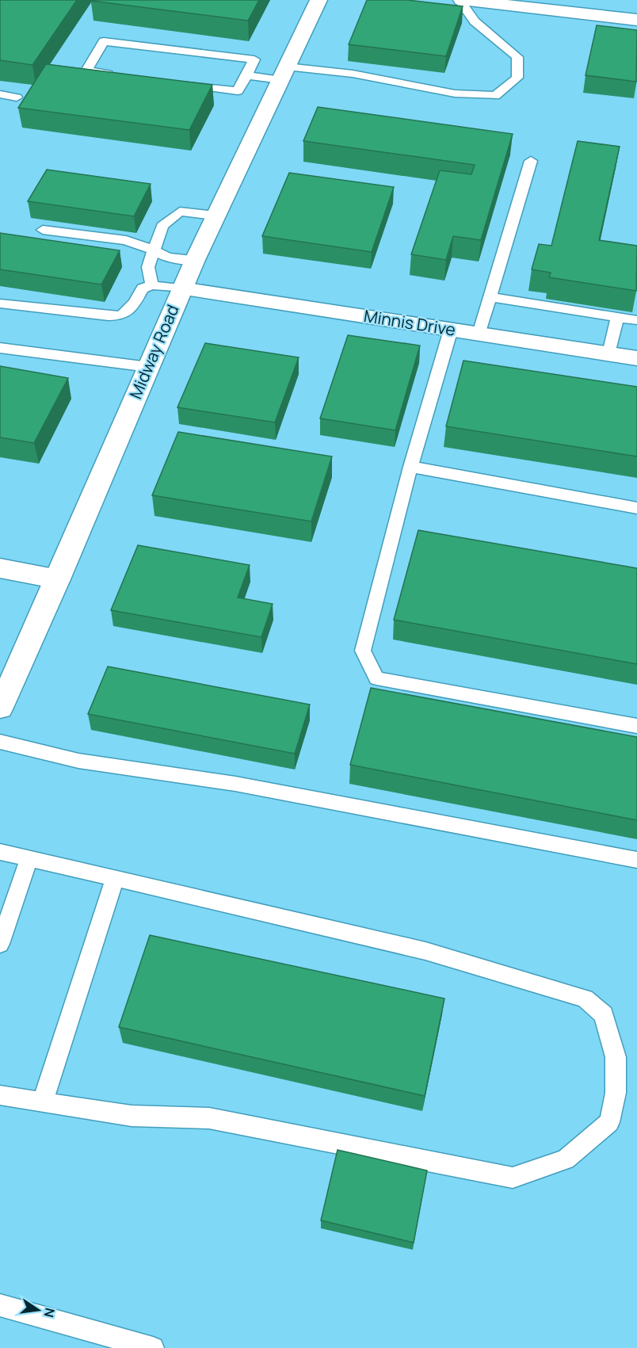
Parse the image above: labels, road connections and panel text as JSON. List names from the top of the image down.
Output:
{
  "streets": {
    "main road": ["Minnis Drive", "Midway Road"]
  },
  "crossings": [
    ["Minnis Drive", "Midway Road"]
  ],
  "north": "right"
}
